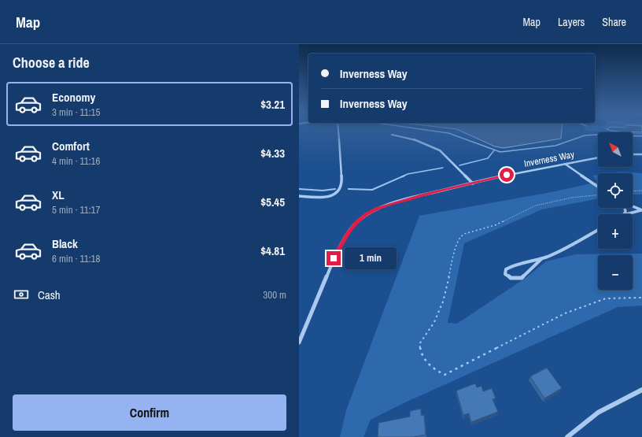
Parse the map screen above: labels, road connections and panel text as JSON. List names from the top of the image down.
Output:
{
  "streets": {
    "street": ["Inverness Way"]
  },
  "north": "top left",
  "page": {
    "header": "Map",
    "nav": ["Map", "Layers", "Share"],
    "heading": "Choose a ride",
    "banner": ["Inverness Way", "Inverness Way"],
    "list": [
      {
        "name": "Economy",
        "note": "3 min · 11:15",
        "value": "$3.21"
      },
      {
        "name": "Comfort",
        "note": "4 min · 11:16",
        "value": "$4.33"
      },
      {
        "name": "XL",
        "note": "5 min · 11:17",
        "value": "$5.45"
      },
      {
        "name": "Black",
        "note": "6 min · 11:18",
        "value": "$4.81"
      }
    ],
    "map_buttons": ["+", "−"],
    "bubble": "1 min",
    "pay": ["Cash", "300 m"],
    "buttons": "Confirm"
  }
}
